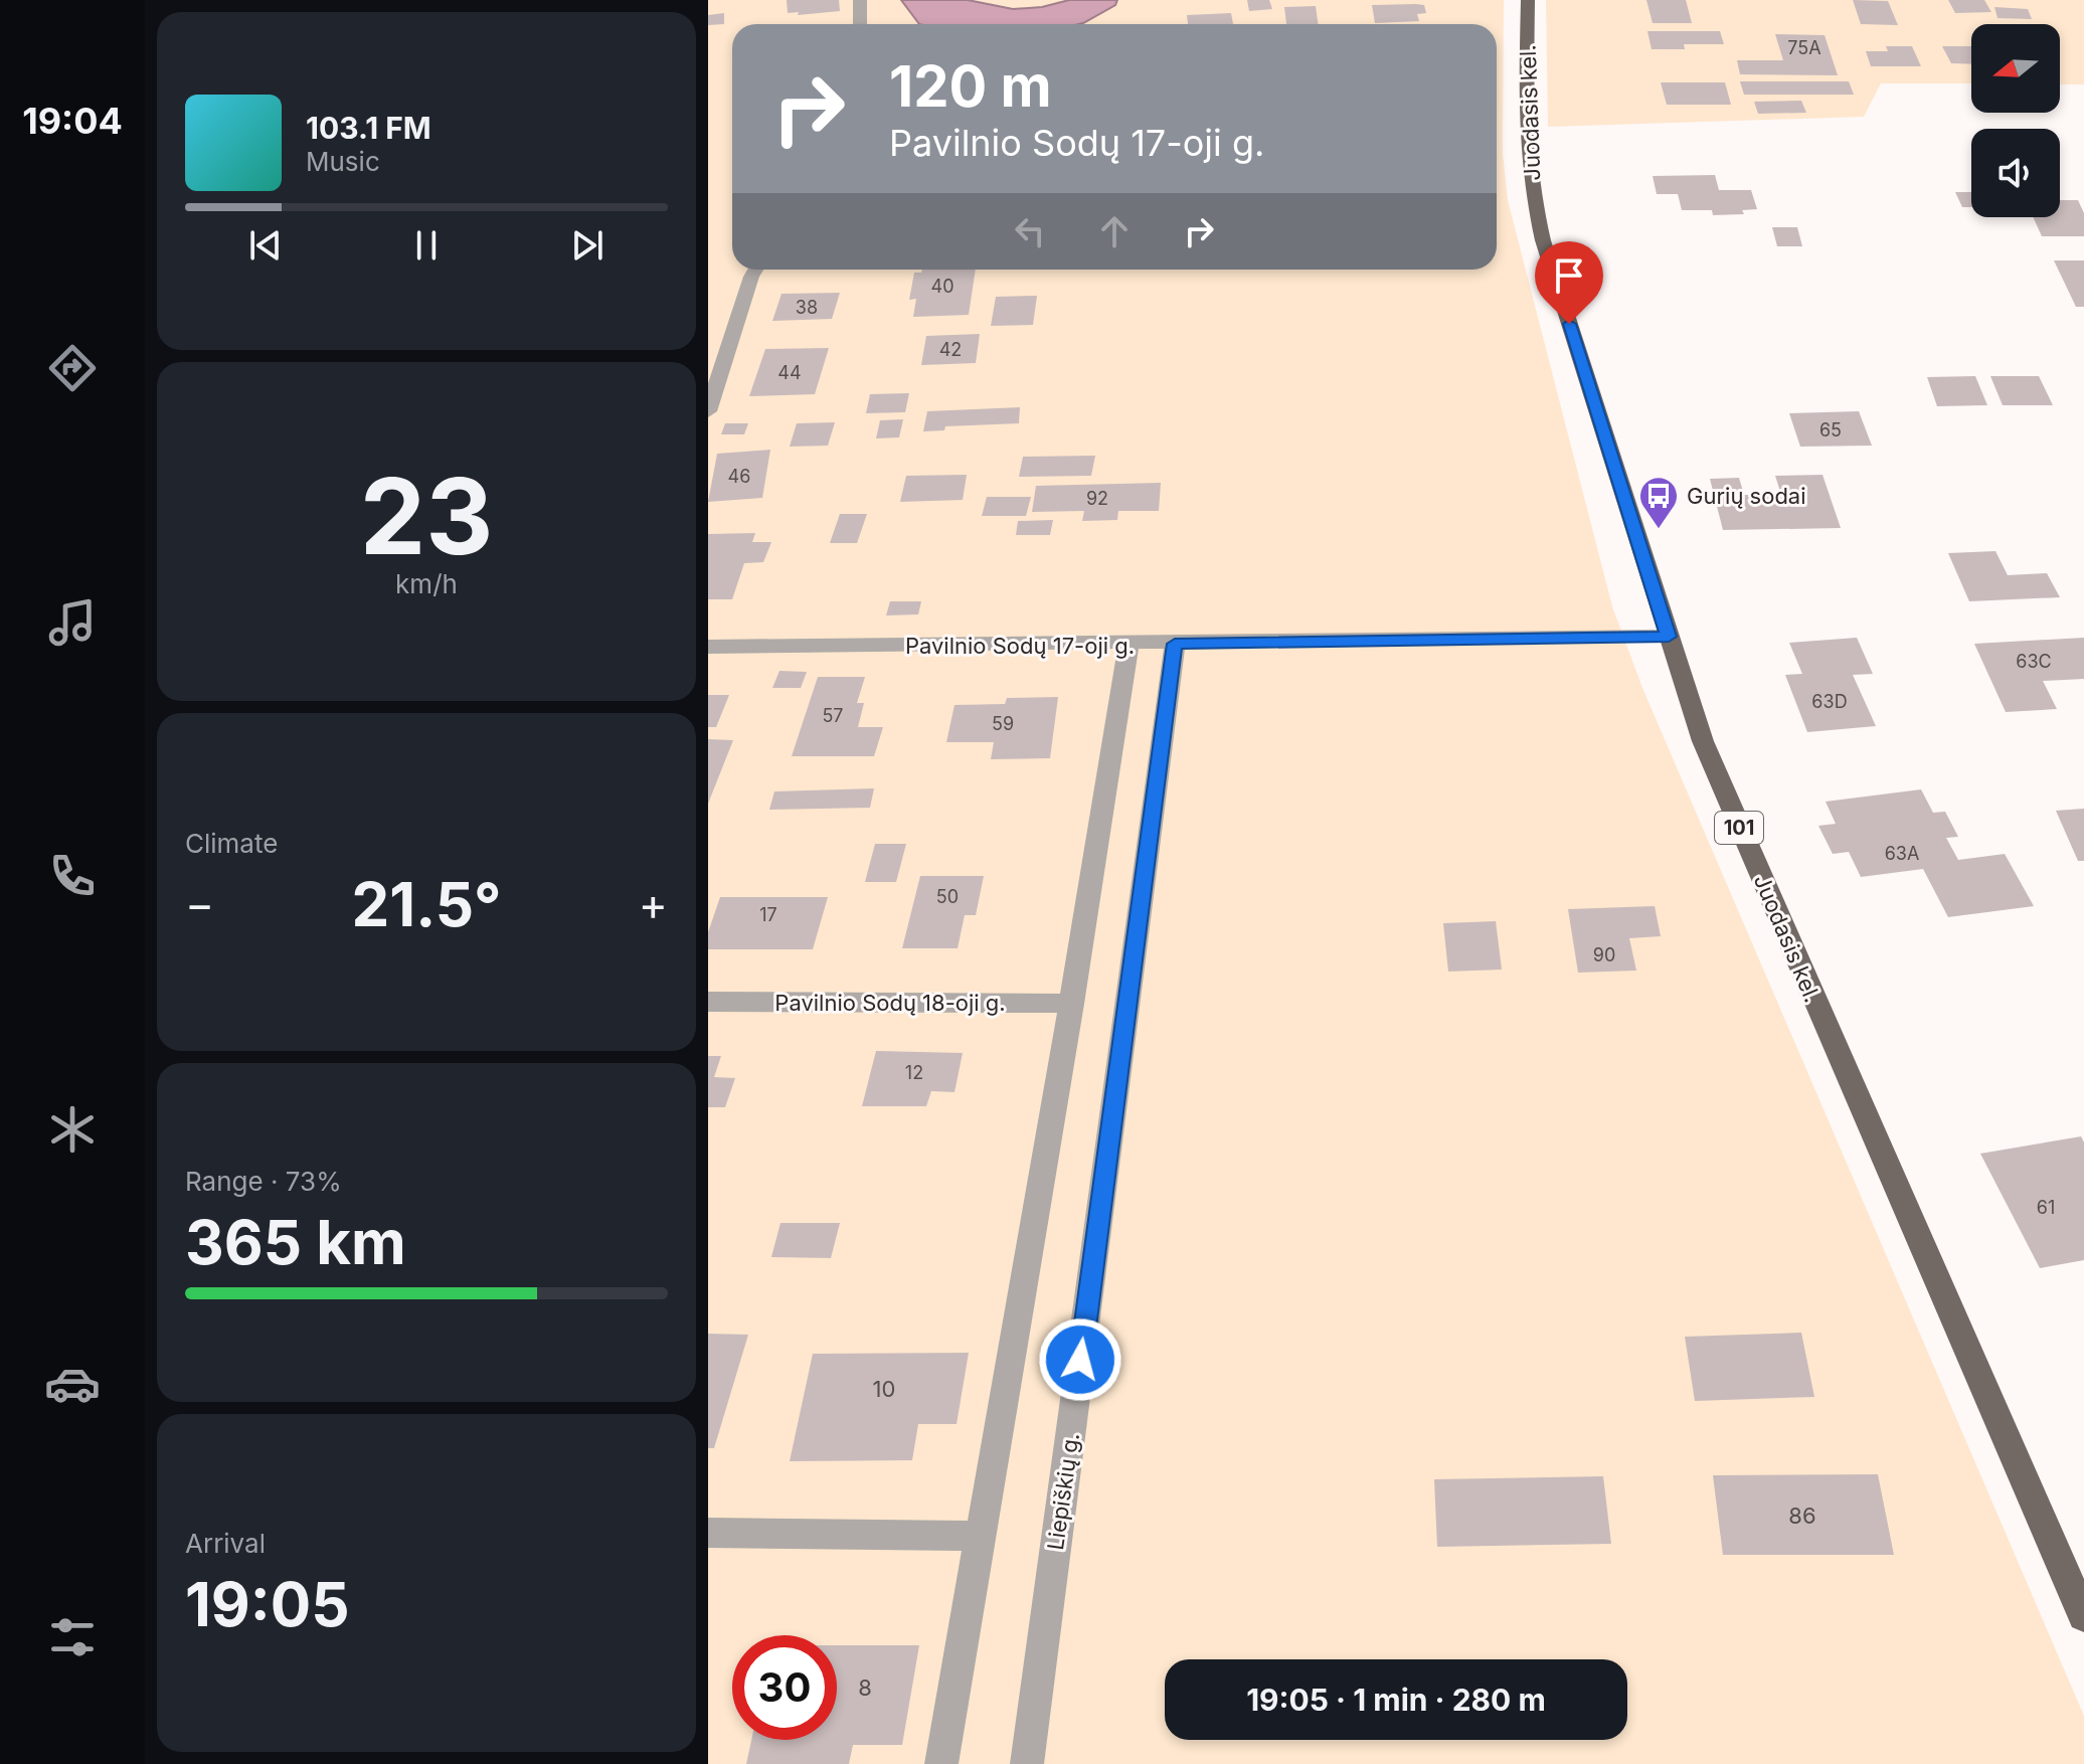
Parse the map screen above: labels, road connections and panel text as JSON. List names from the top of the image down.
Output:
{
  "streets": {
    "main road": ["Juodasis kel.", "101"],
    "street": ["Pavilnio Sodų 17-oji g.", "Pavilnio Sodų 18-oji g.", "Liepiškių g."]
  },
  "crossings": [
    ["Juodasis kel.", "Pavilnio Sodų 17-oji g."],
    ["Pavilnio Sodų 17-oji g.", "Liepiškių g."]
  ],
  "places": {
    "bus stop": ["Gurių sodai"]
  },
  "house_numbers": [
    "75A",
    "40",
    "38",
    "42",
    "44",
    "65",
    "46",
    "92",
    "63C",
    "63D",
    "57",
    "59",
    "63A",
    "50",
    "17",
    "90",
    "12",
    "61",
    "10",
    "86",
    "8"
  ],
  "north": "left",
  "page": {
    "tabs": "19:04",
    "turn": ["120 m", "Pavilnio Sodų 17-oji g."],
    "song": ["103.1 FM", "Music"],
    "tile": [
      ["23", "km/h"],
      "Climate",
      ["Range · 73%", "365 km"],
      ["Arrival", "19:05"]
    ],
    "heat": ["−", "21.5°", "+"],
    "limit": "30",
    "trip": "19:05 · 1 min · 280 m"
  }
}
